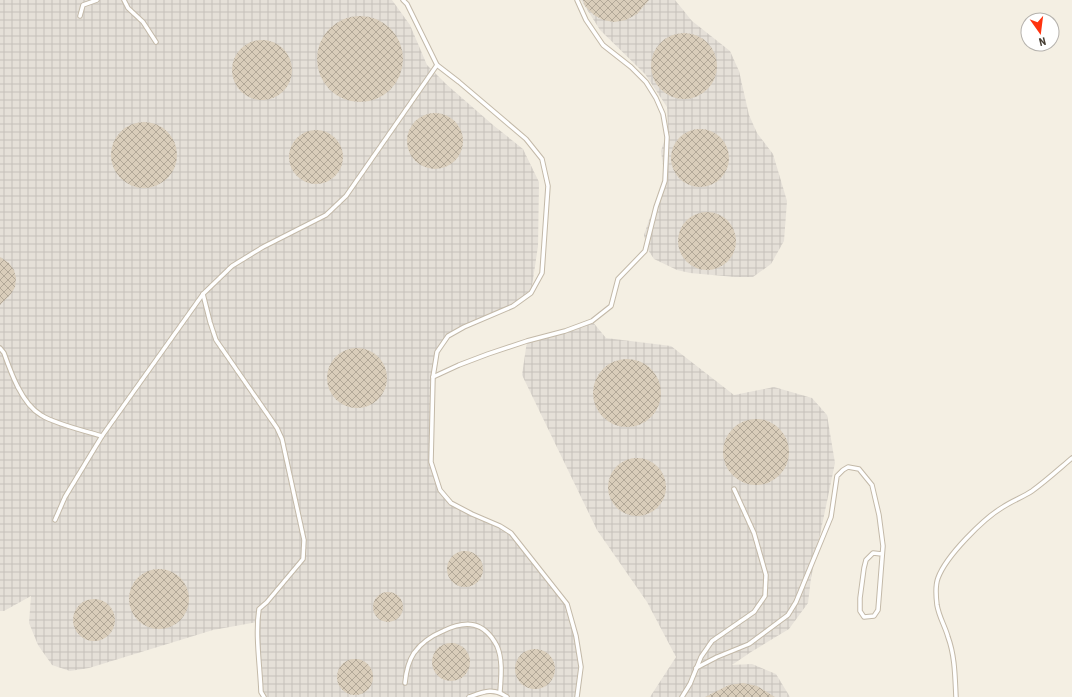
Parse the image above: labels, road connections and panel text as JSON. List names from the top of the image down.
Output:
{
  "north": "bottom"
}
